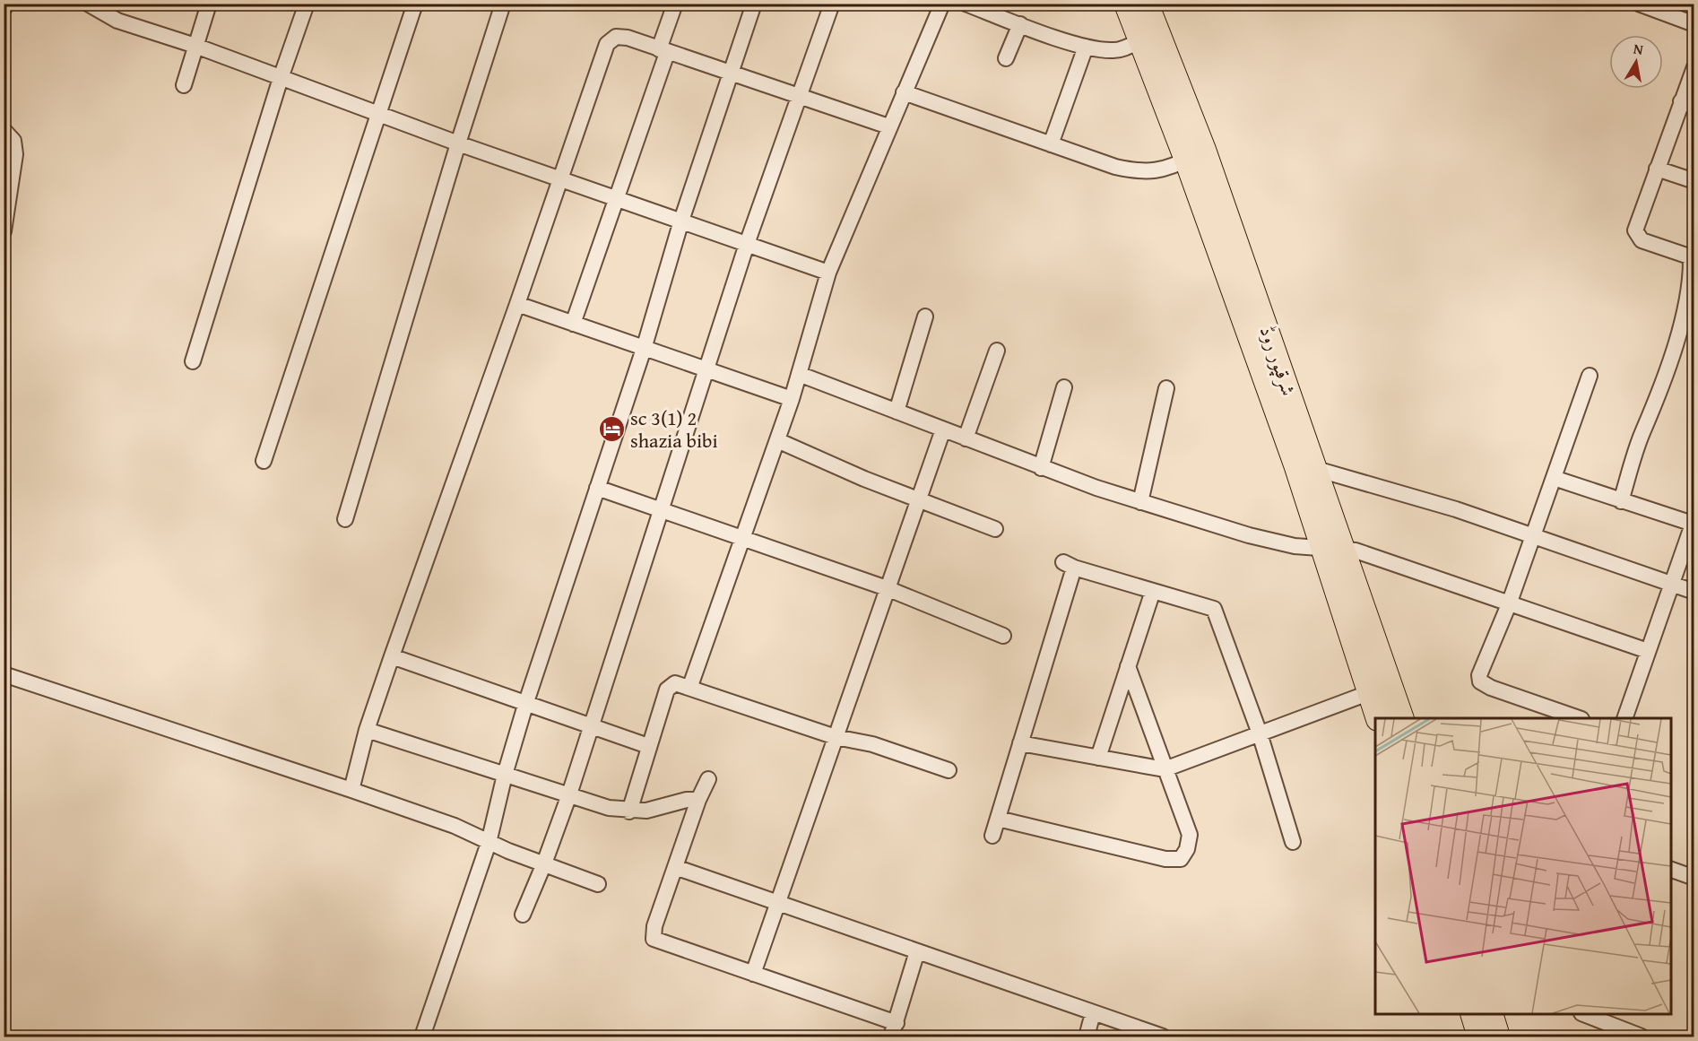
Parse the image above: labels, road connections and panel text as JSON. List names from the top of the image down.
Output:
{
  "streets": {
    "main road": ["شرقپور روڈ"]
  },
  "places": {
    "hotel": ["sc 3(1) 2 shazia bibi"]
  },
  "north": "top"
}
